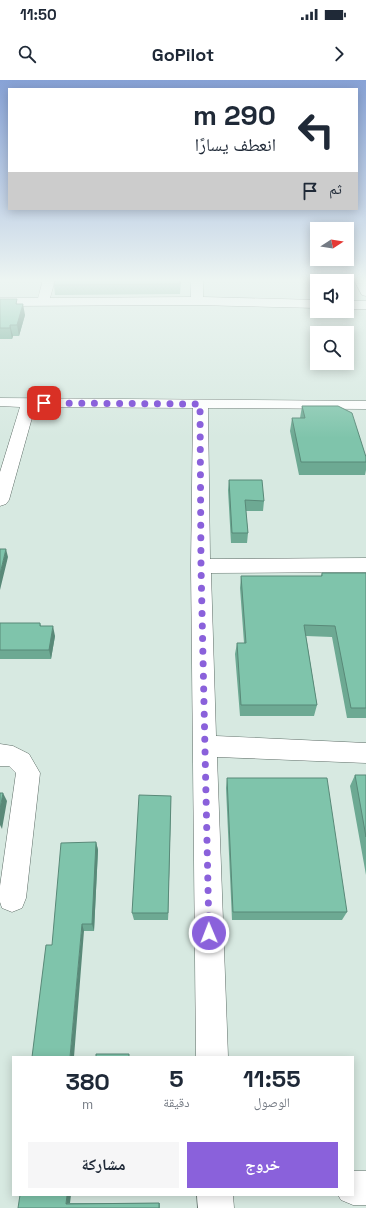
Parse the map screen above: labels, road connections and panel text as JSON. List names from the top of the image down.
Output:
{
  "north": "right",
  "page": {
    "status": "11:50",
    "header": "GoPilot",
    "turn": ["290 m", "انعطف يسارًا"],
    "then": "ثم",
    "eta": [
      "11:55",
      "الوصول",
      "5",
      "دقيقة",
      "380",
      "m"
    ],
    "buttons": ["خروج", "مشاركة"]
  }
}
